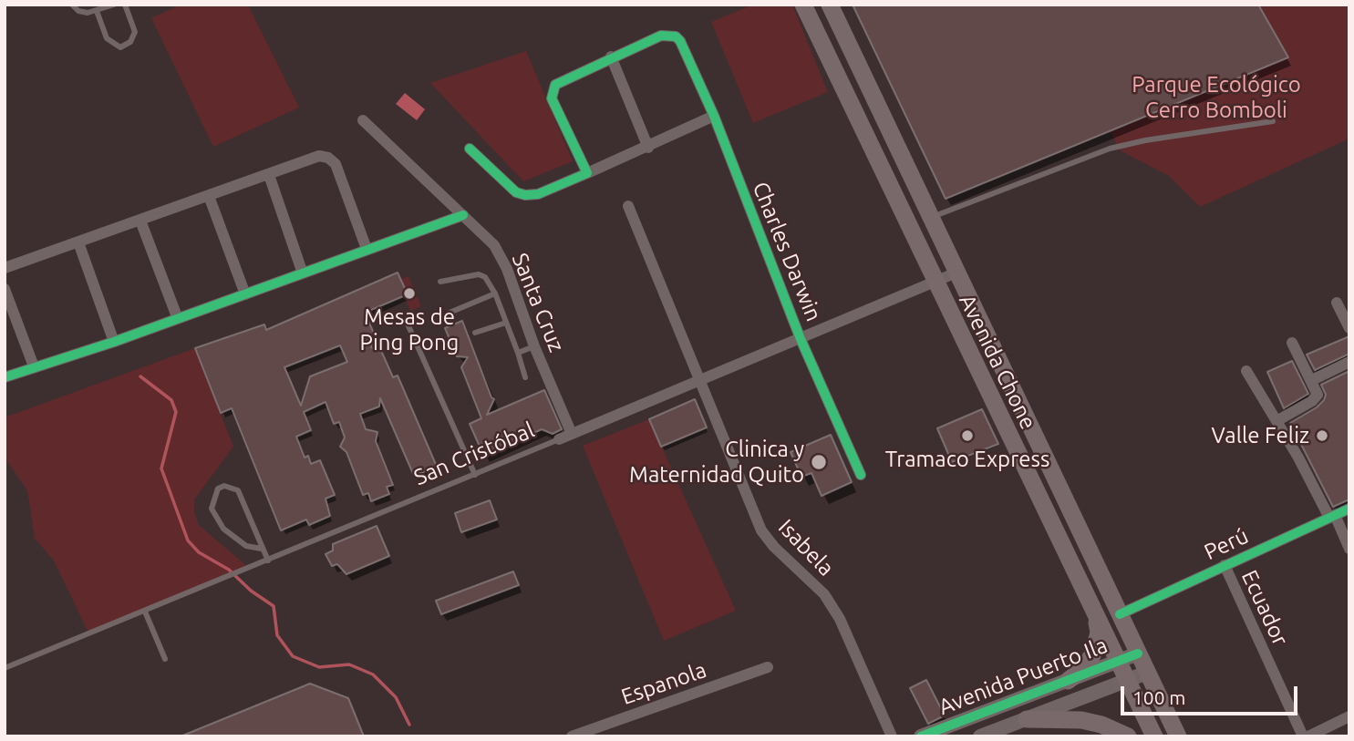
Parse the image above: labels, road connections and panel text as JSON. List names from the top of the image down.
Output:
{
  "streets": {
    "main road": ["Avenida Chone"],
    "street": [
      "Charles Darwin",
      "Santa Cruz",
      "San Cristóbal",
      "Perú",
      "Isabela",
      "Ecuador",
      "Avenida Puerto Ila",
      "Espanola"
    ]
  },
  "crossings": [
    ["Charles Darwin", "San Cristóbal"],
    ["Santa Cruz", "San Cristóbal"],
    ["Avenida Chone", "San Cristóbal"],
    ["Avenida Chone", "Perú"],
    ["Avenida Chone", "Avenida Puerto Ila"],
    ["San Cristóbal", "Isabela"],
    ["Perú", "Ecuador"]
  ],
  "parks": ["Parque Ecológico Cerro Bomboli"],
  "places": [
    "Mesas de Ping Pong",
    "Tramaco Express",
    "Valle Feliz",
    "Clinica y Maternidad Quito"
  ],
  "scale_bar": "100 m"
}
